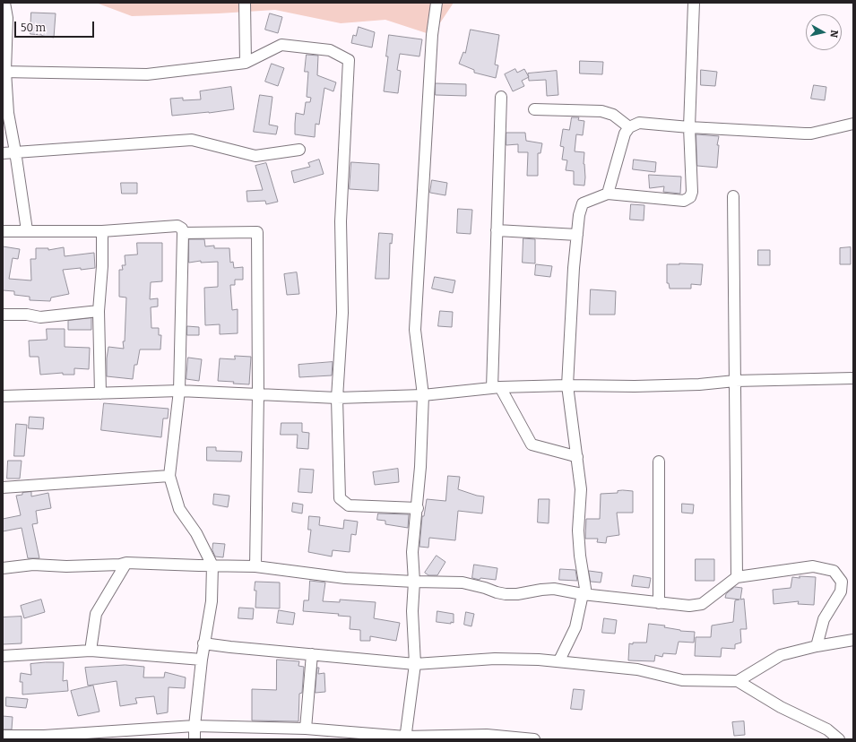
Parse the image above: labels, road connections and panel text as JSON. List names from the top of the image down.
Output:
{
  "scale_bar": "50 m",
  "north": "right"
}
